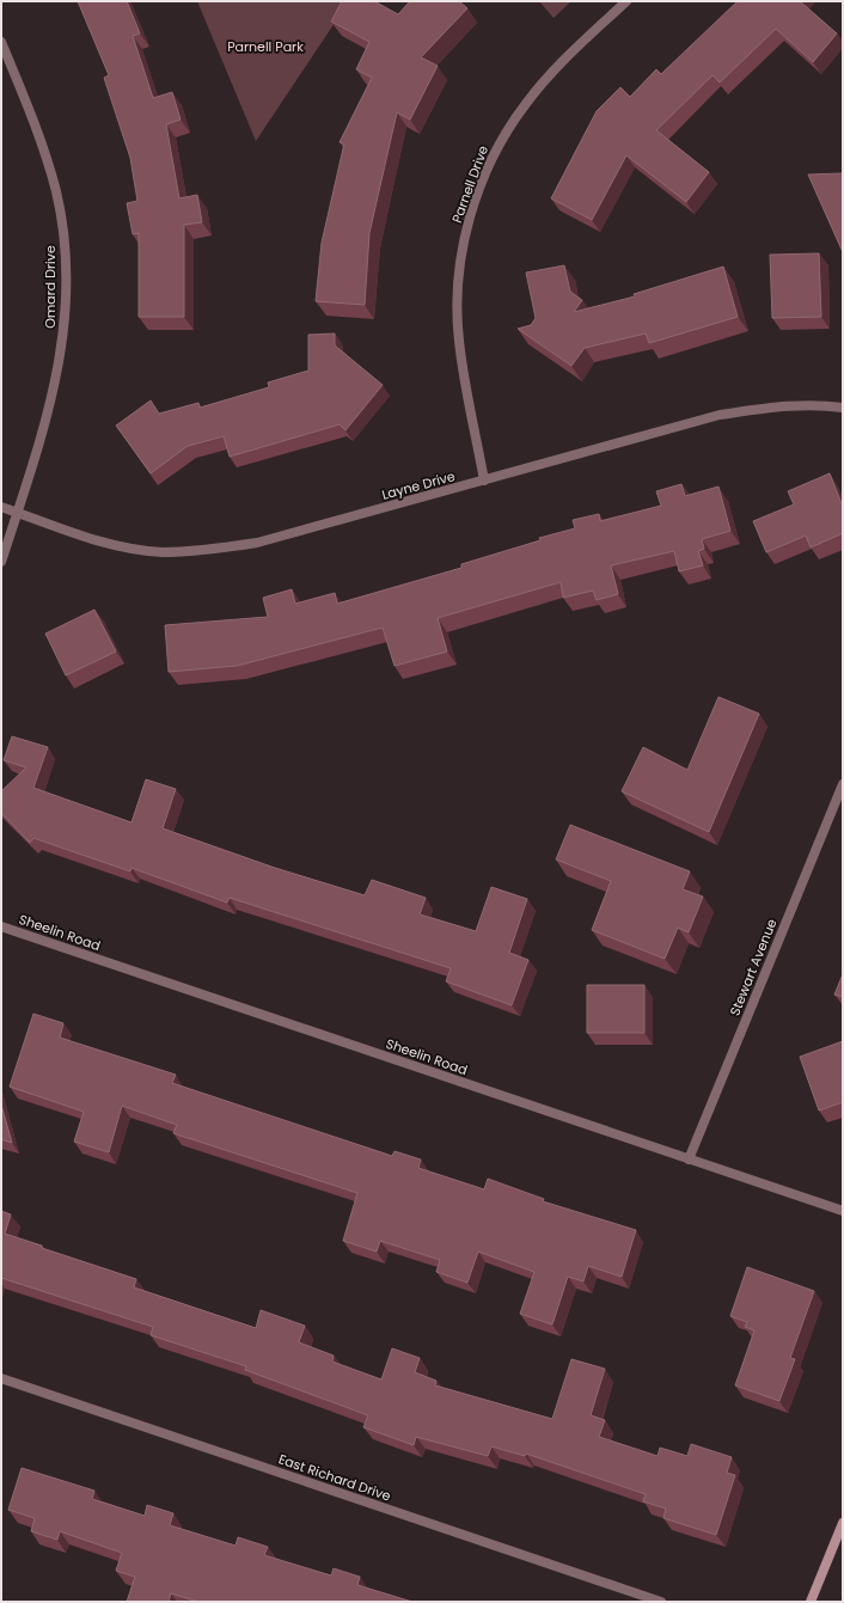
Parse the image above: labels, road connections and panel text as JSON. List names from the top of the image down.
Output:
{
  "streets": {
    "street": [
      "Parnell Drive",
      "Omard Drive",
      "Layne Drive",
      "Sheelin Road",
      "Stewart Avenue",
      "East Richard Drive"
    ]
  },
  "crossings": [
    ["Parnell Drive", "Layne Drive"],
    ["Omard Drive", "Layne Drive"],
    ["Sheelin Road", "Stewart Avenue"]
  ],
  "parks": ["Parnell Park"]
}
